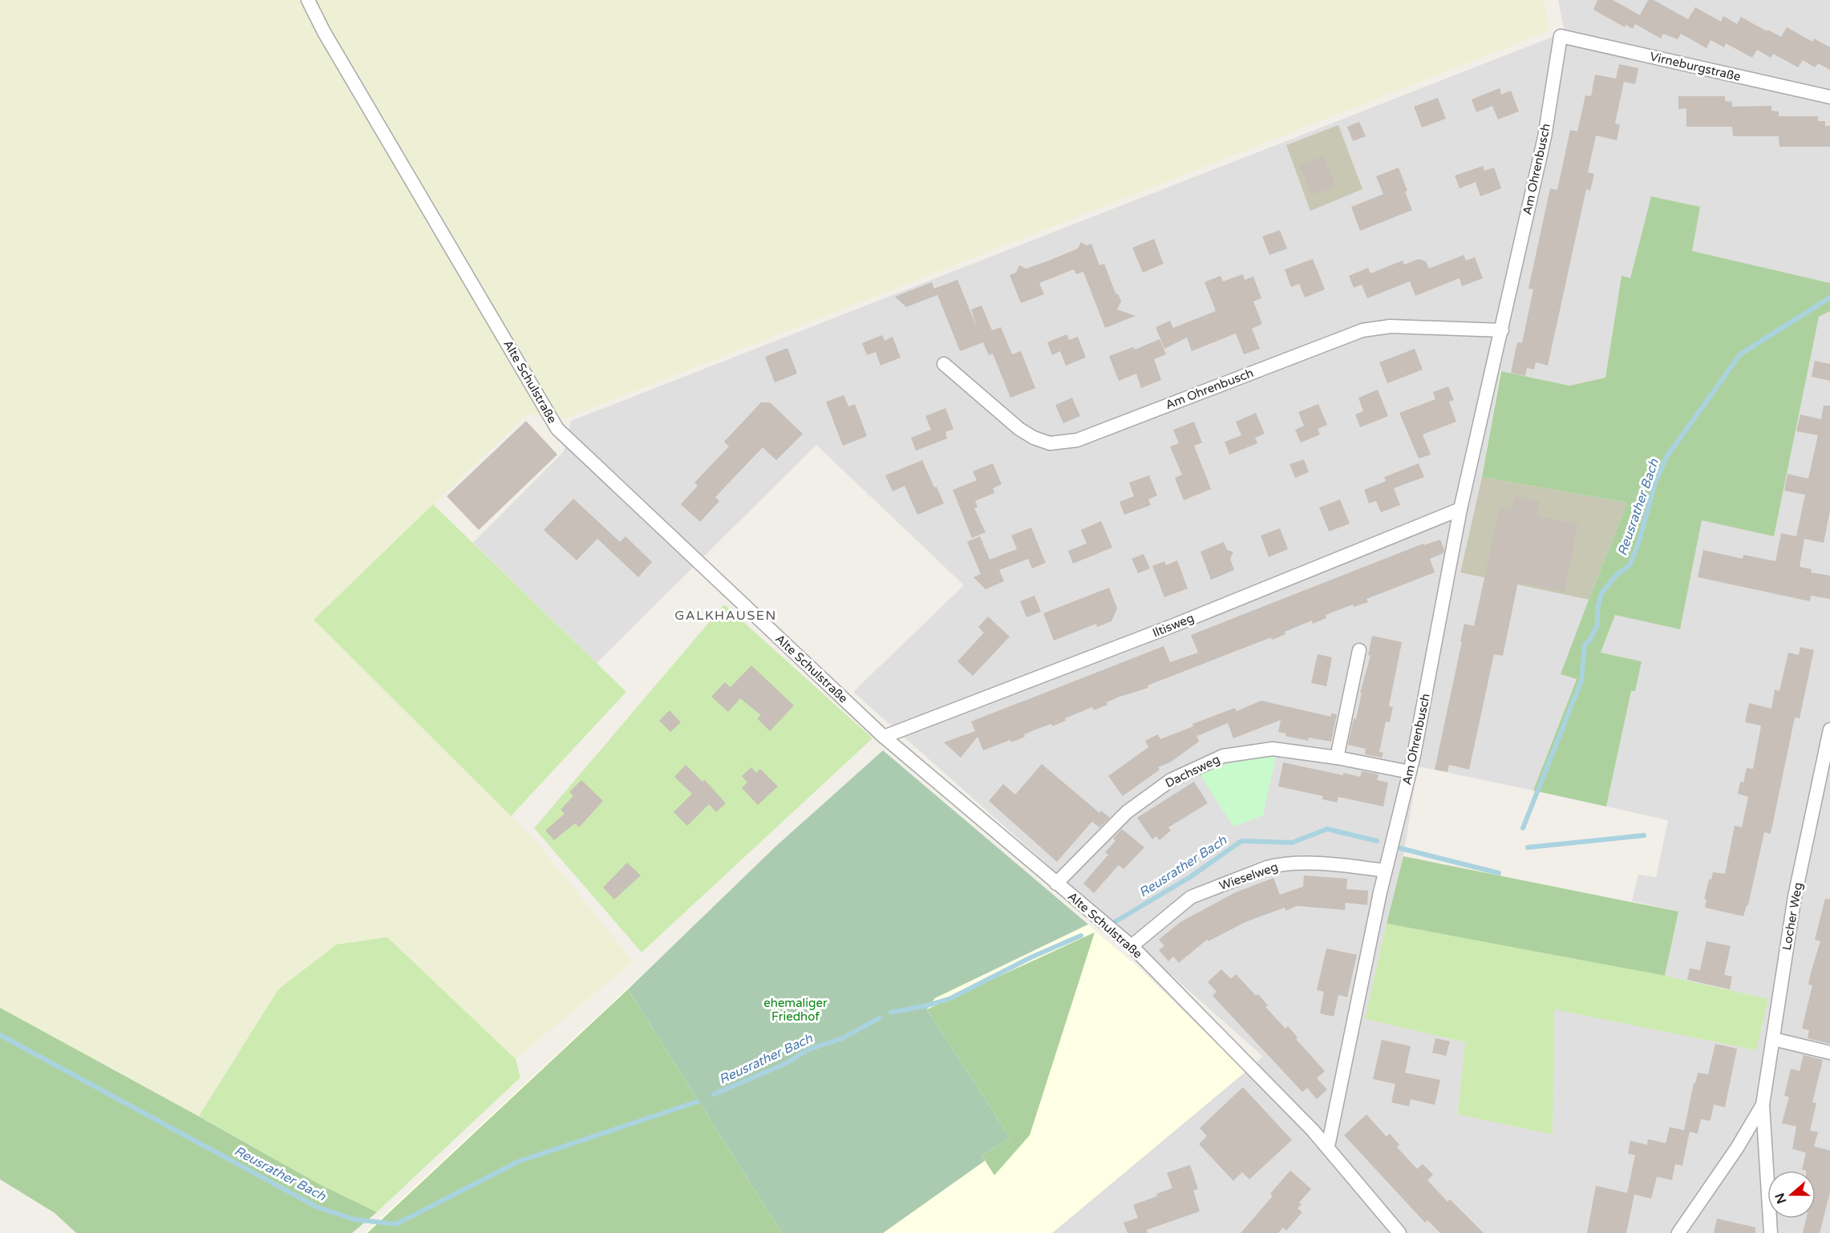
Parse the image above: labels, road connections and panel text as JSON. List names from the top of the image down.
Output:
{
  "streets": {
    "street": [
      "Virneburgstraße",
      "Am Ohrenbusch",
      "Alte Schulstraße",
      "Iltisweg",
      "Dachsweg",
      "Wieselweg",
      "Locher Weg"
    ]
  },
  "crossings": [
    ["Virneburgstraße", "Am Ohrenbusch"],
    ["Am Ohrenbusch", "Alte Schulstraße"],
    ["Am Ohrenbusch", "Iltisweg"],
    ["Am Ohrenbusch", "Dachsweg"],
    ["Am Ohrenbusch", "Wieselweg"],
    ["Alte Schulstraße", "Iltisweg"],
    ["Alte Schulstraße", "Dachsweg"],
    ["Alte Schulstraße", "Wieselweg"]
  ],
  "districts": ["GALKHAUSEN"],
  "water": ["Reusrather Bach"],
  "parks": ["ehemaliger Friedhof"],
  "north": "left"
}
